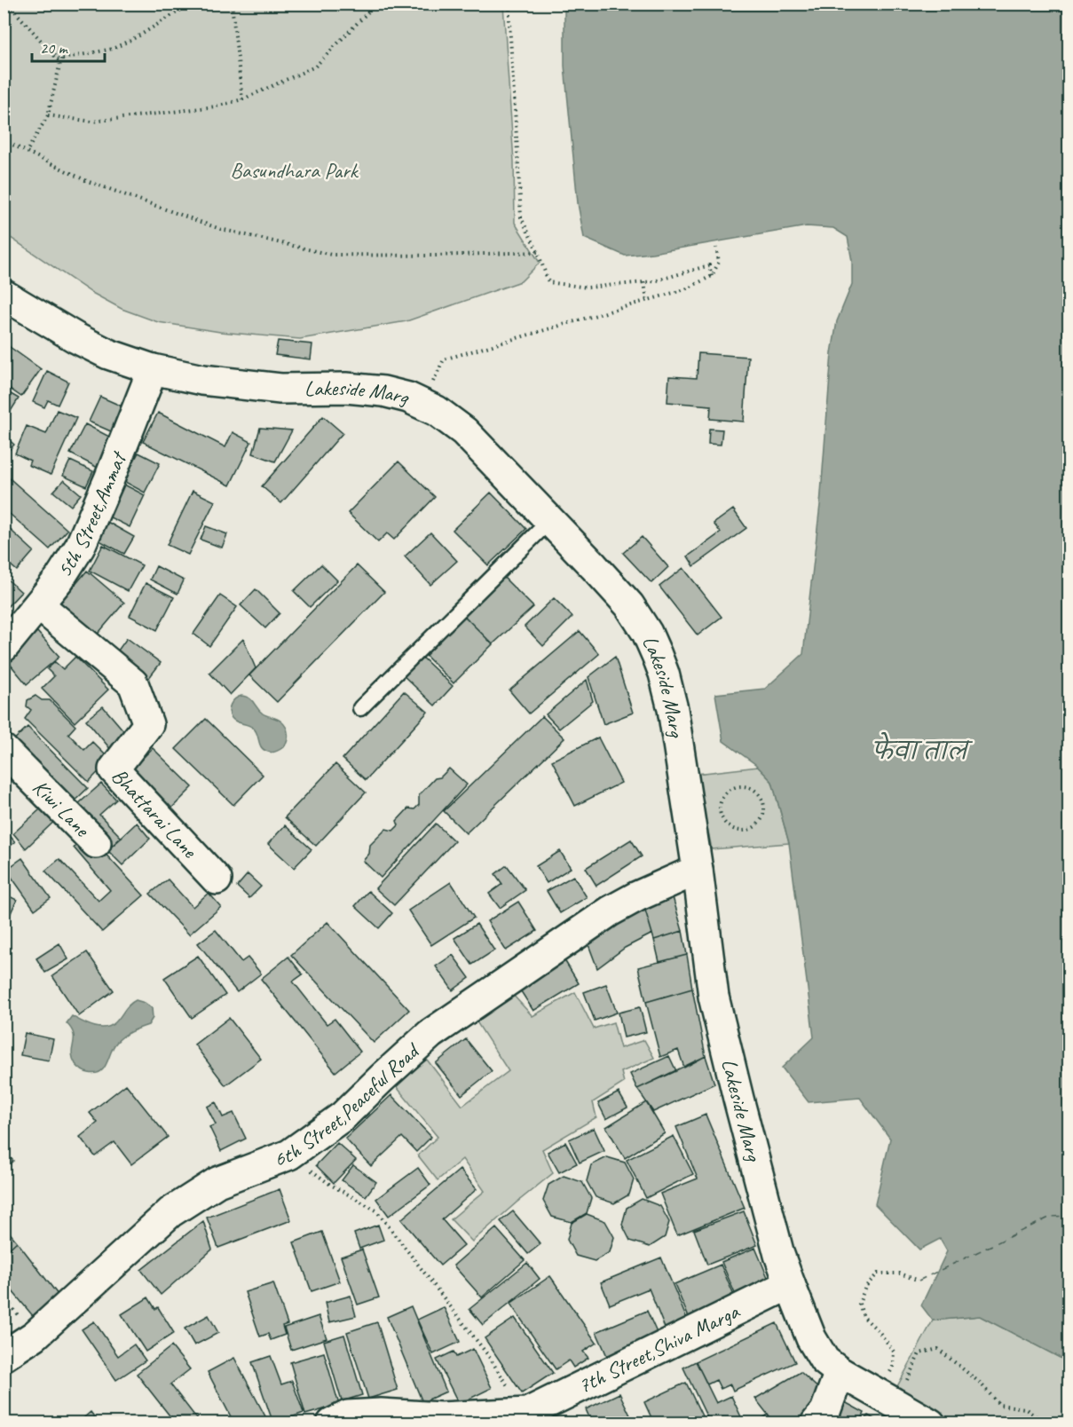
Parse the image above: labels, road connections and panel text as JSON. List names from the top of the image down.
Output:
{
  "streets": {
    "street": [
      "Lakeside Marg",
      "5th Street,Ammat",
      "Kiwi Lane",
      "Bhattarai Lane",
      "6th Street,Peaceful Road",
      "7th Street,Shiva Marga"
    ]
  },
  "crossings": [
    ["Lakeside Marg", "5th Street,Ammat"],
    ["Lakeside Marg", "6th Street,Peaceful Road"],
    ["Lakeside Marg", "7th Street,Shiva Marga"],
    ["5th Street,Ammat", "Bhattarai Lane"]
  ],
  "water": ["फेवा ताल"],
  "parks": ["Basundhara Park"],
  "scale_bar": "20 m"
}
